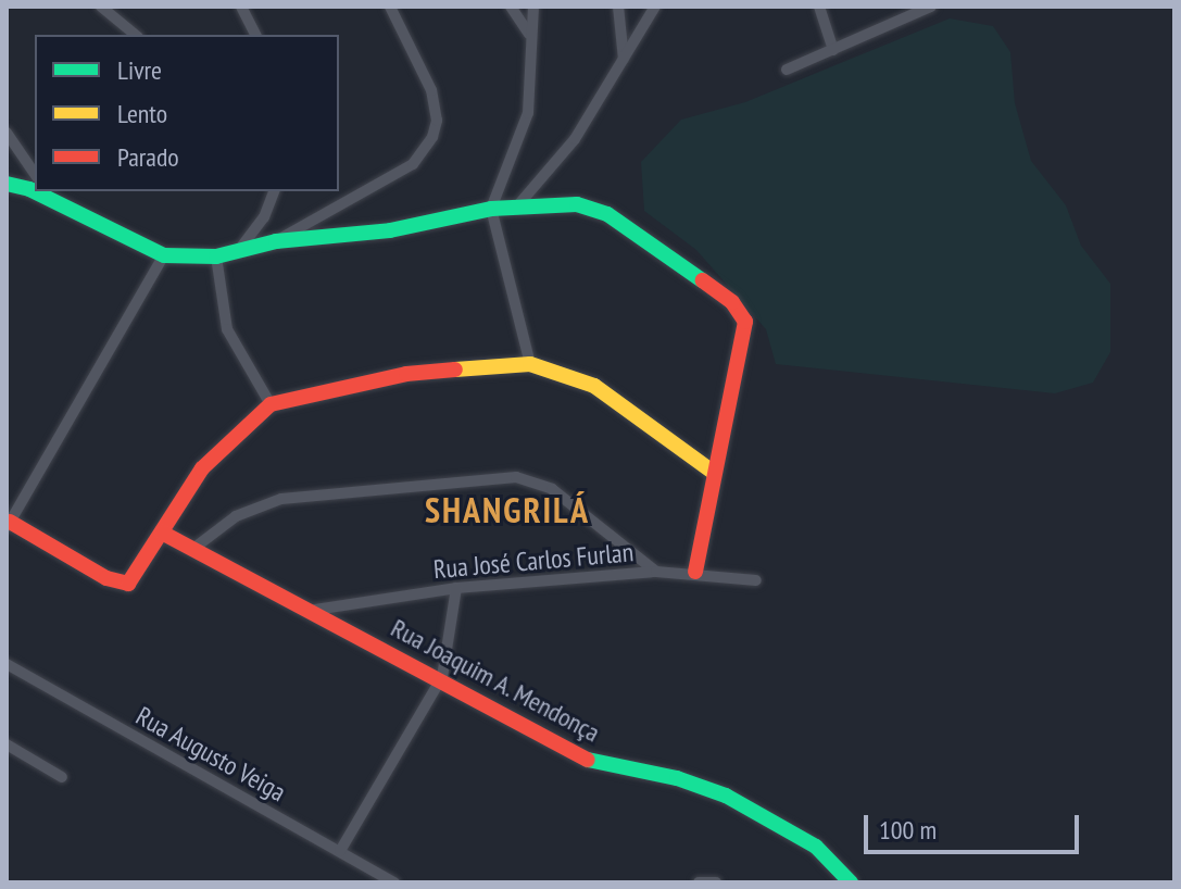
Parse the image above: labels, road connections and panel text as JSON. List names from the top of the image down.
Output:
{
  "streets": {
    "street": ["Rua José Carlos Furlan", "Rua Joaquim A. Mendonça", "Rua Augusto Veiga"]
  },
  "crossings": [
    ["Rua José Carlos Furlan", "Rua Joaquim A. Mendonça"]
  ],
  "districts": ["SHANGRILÁ"],
  "legend": ["Livre", "Lento", "Parado"],
  "scale_bar": "100 m"
}
